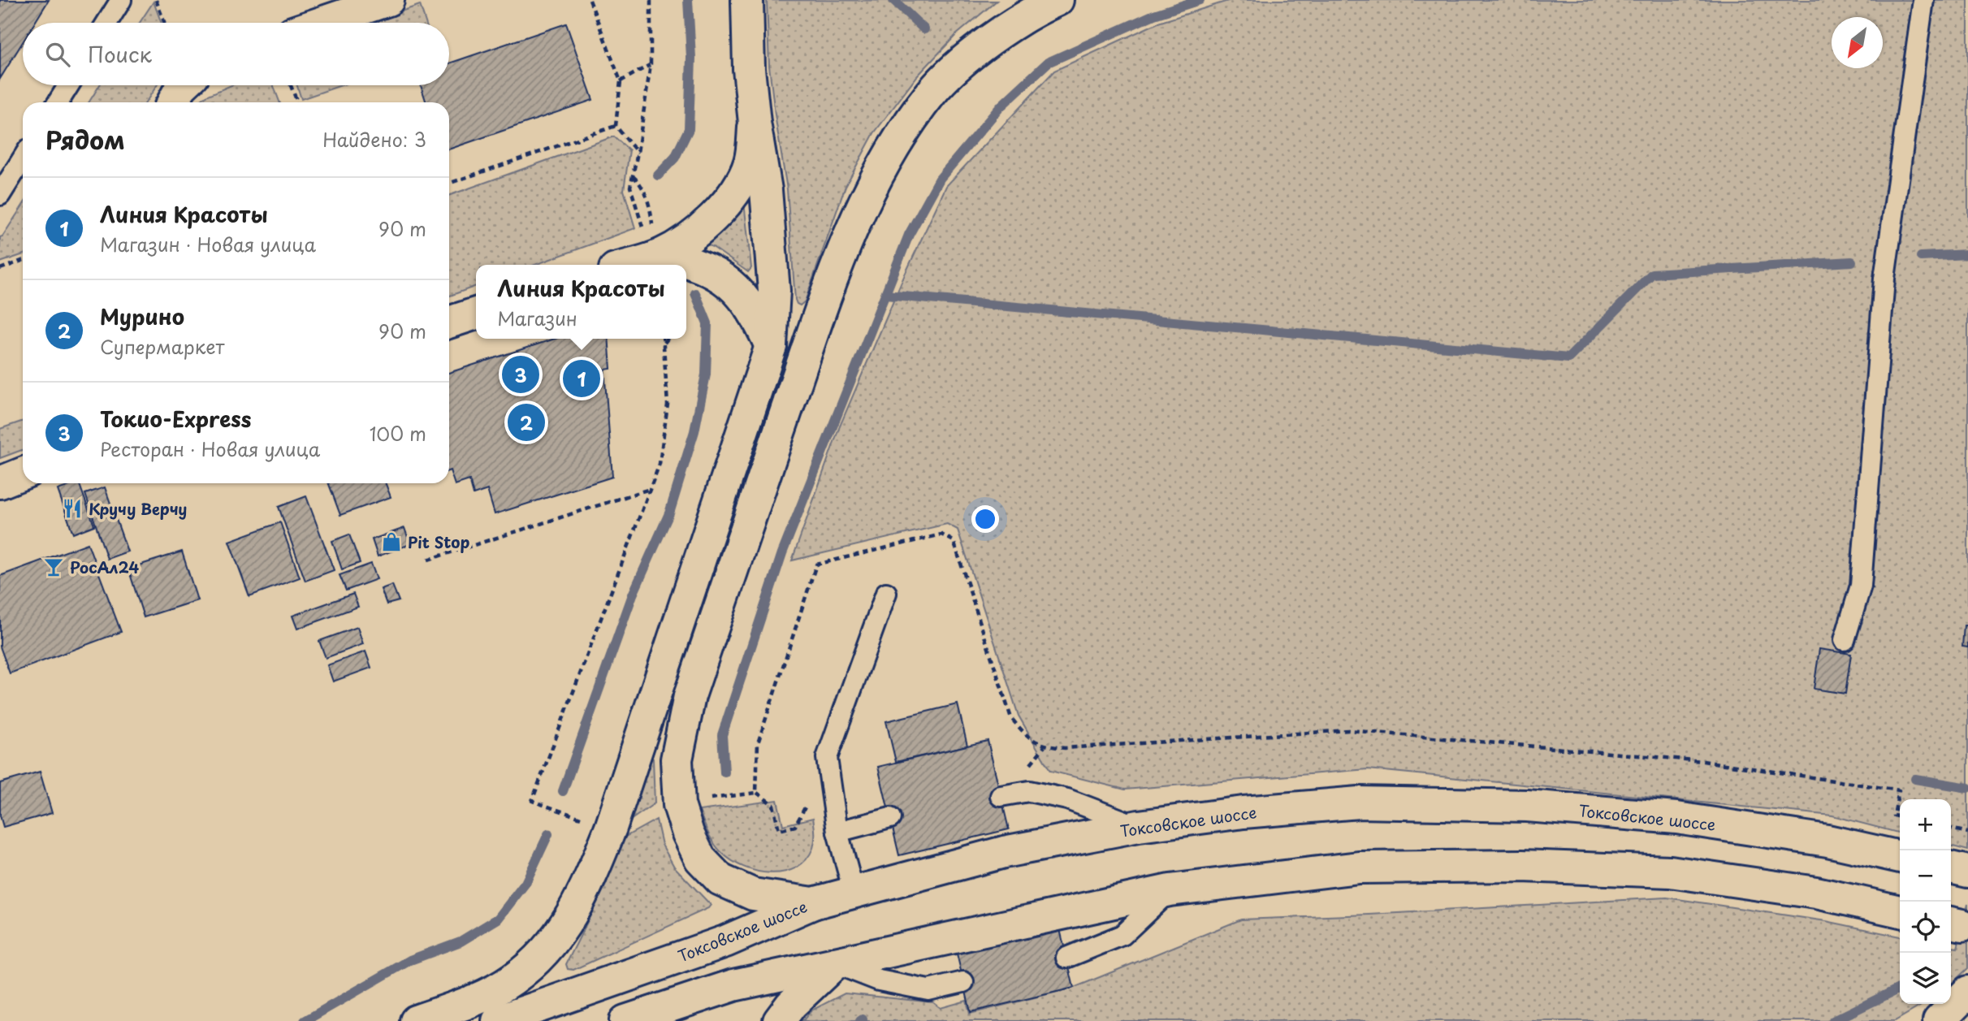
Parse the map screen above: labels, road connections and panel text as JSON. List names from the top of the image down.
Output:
{
  "streets": {
    "main road": ["Токсовское шоссе"]
  },
  "places": {
    "restaurant": ["Кручу Верчу"],
    "shop": ["Pit Stop"],
    "bar": ["РосАл24"]
  },
  "north": "bottom left",
  "page": {
    "search": "Поиск",
    "heading": ["Рядом", "Найдено: 3"],
    "list": [
      {
        "mark": "1",
        "name": "Линия Красоты",
        "note": "Магазин · Новая улица",
        "value": "90 m"
      },
      {
        "mark": "2",
        "name": "Мурино",
        "note": "Супермаркет",
        "value": "90 m"
      },
      {
        "mark": "3",
        "name": "Токио-Express",
        "note": "Ресторан · Новая улица",
        "value": "100 m"
      }
    ],
    "popup": ["Линия Красоты", "Магазин"],
    "pins": ["3", "1", "2"],
    "map_buttons": ["+", "−"]
  }
}
